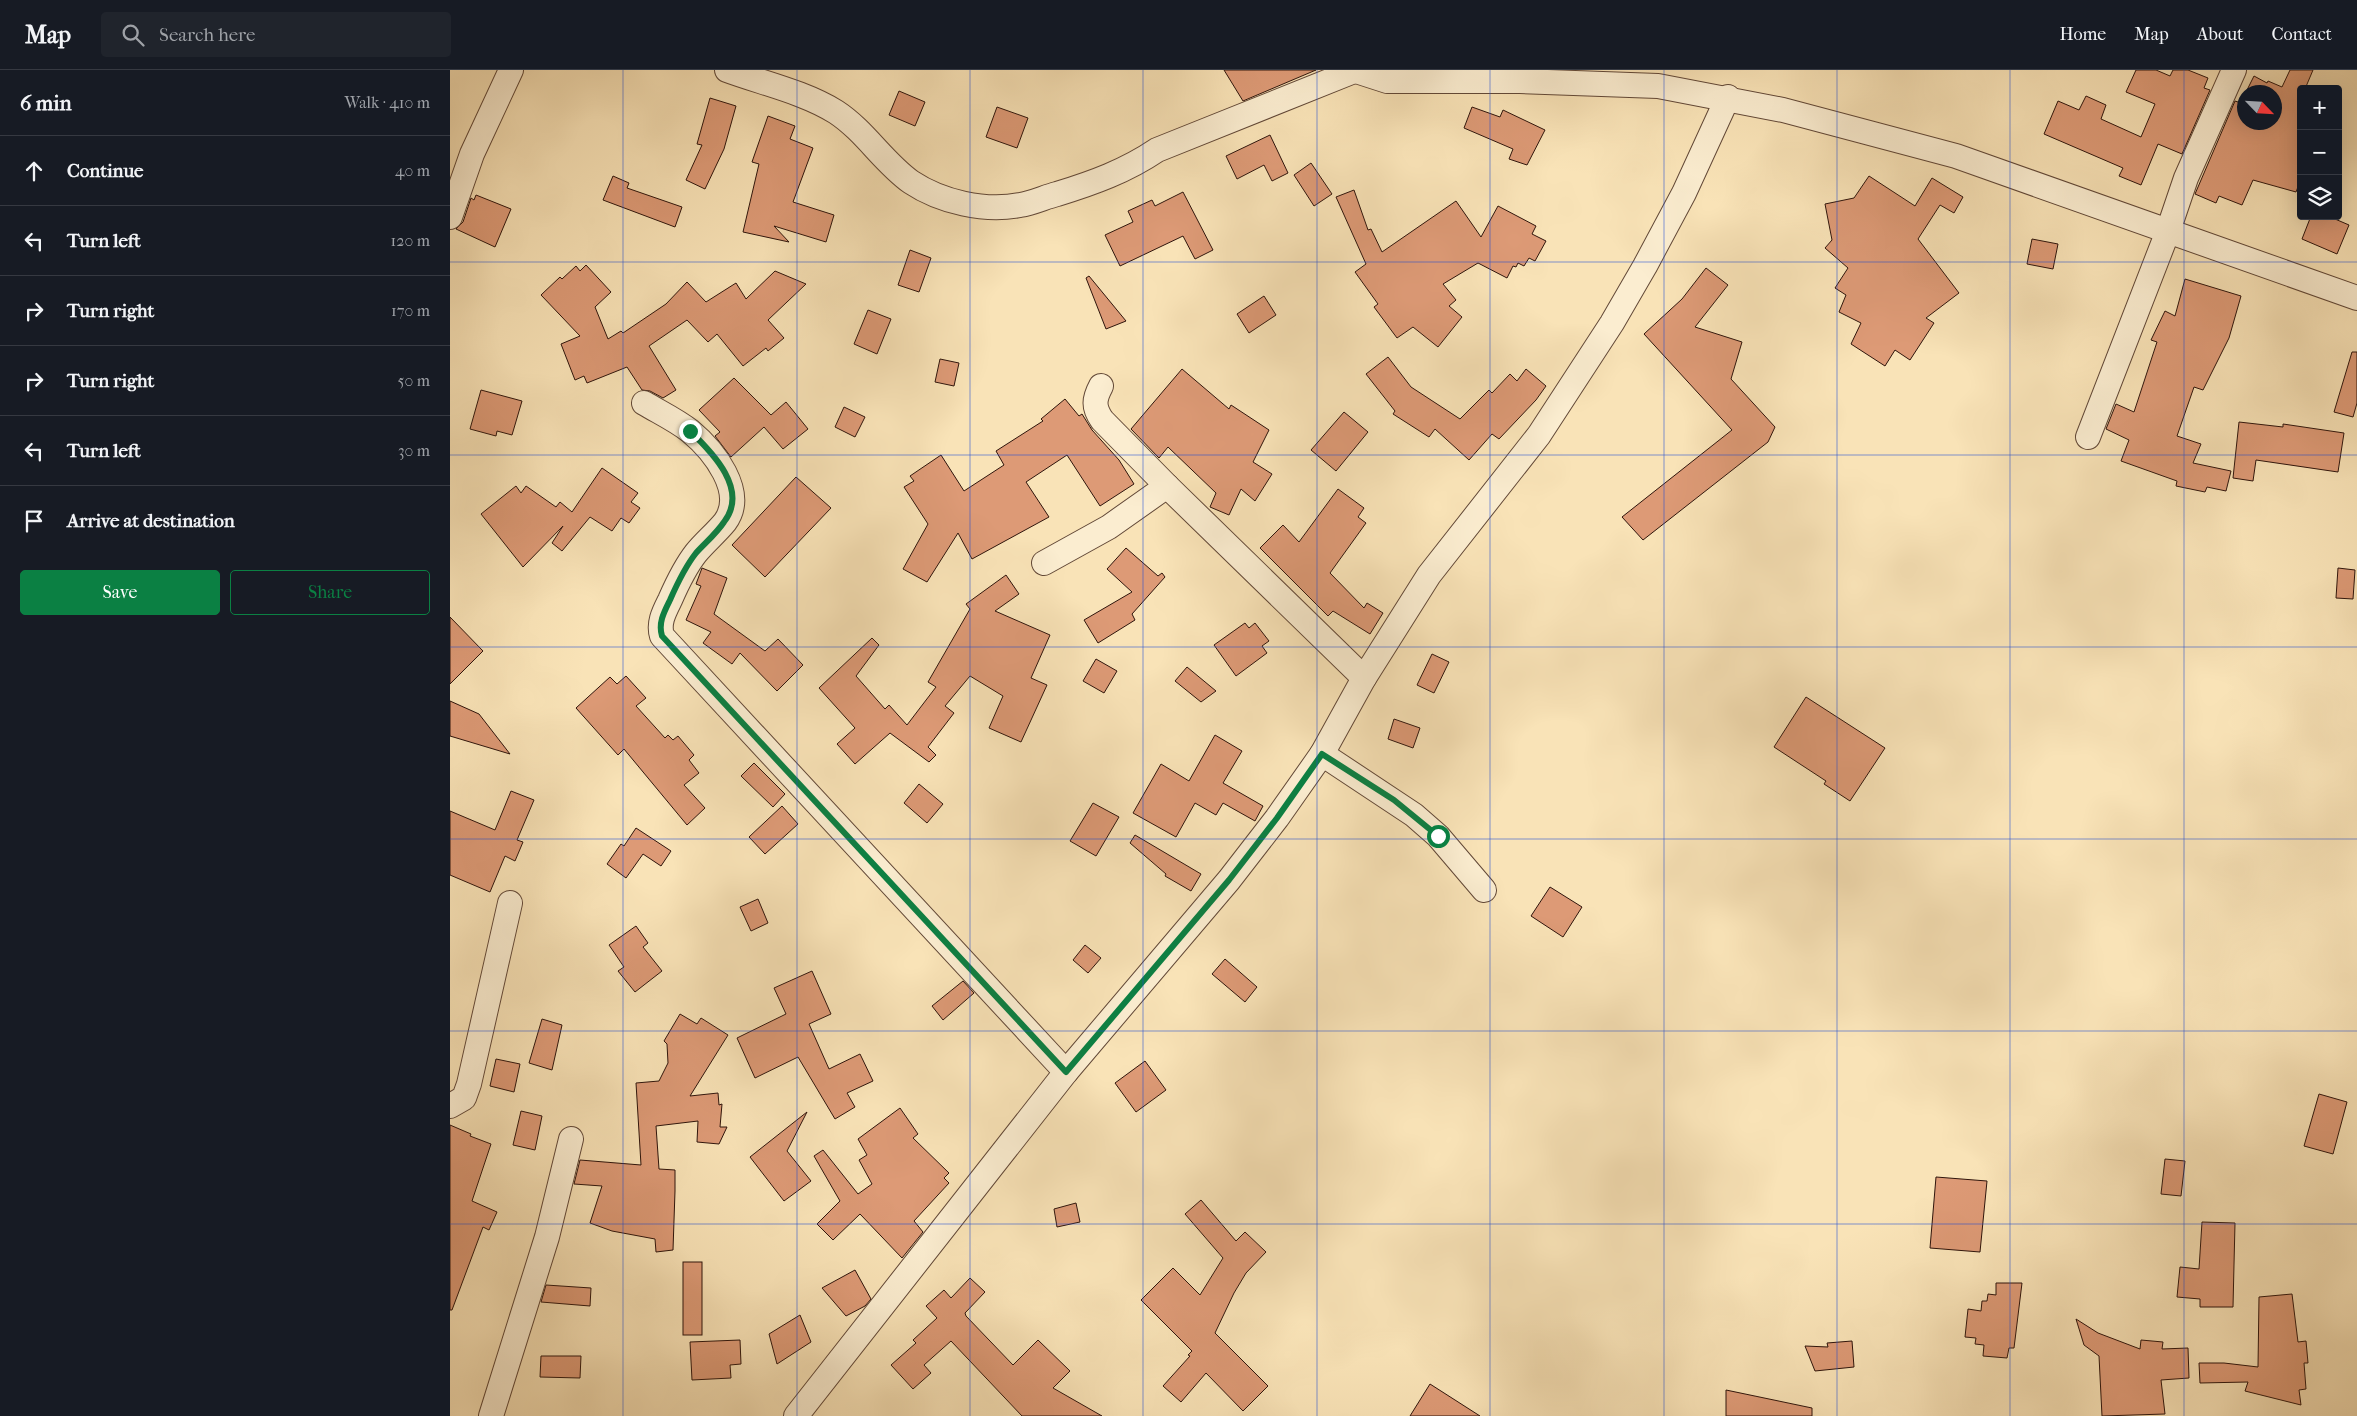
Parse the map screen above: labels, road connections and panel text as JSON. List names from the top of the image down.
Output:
{
  "north": "bottom right",
  "page": {
    "header": "Map",
    "search": "Search here",
    "nav": [
      "Home",
      "Map",
      "About",
      "Contact"
    ],
    "heading": ["6 min", "Walk · 410 m"],
    "map_buttons": ["+", "−"],
    "list": [
      ["Continue", "40 m"],
      ["Turn left", "120 m"],
      ["Turn right", "170 m"],
      ["Turn right", "50 m"],
      ["Turn left", "30 m"],
      "Arrive at destination"
    ],
    "buttons": ["Save", "Share"]
  }
}
